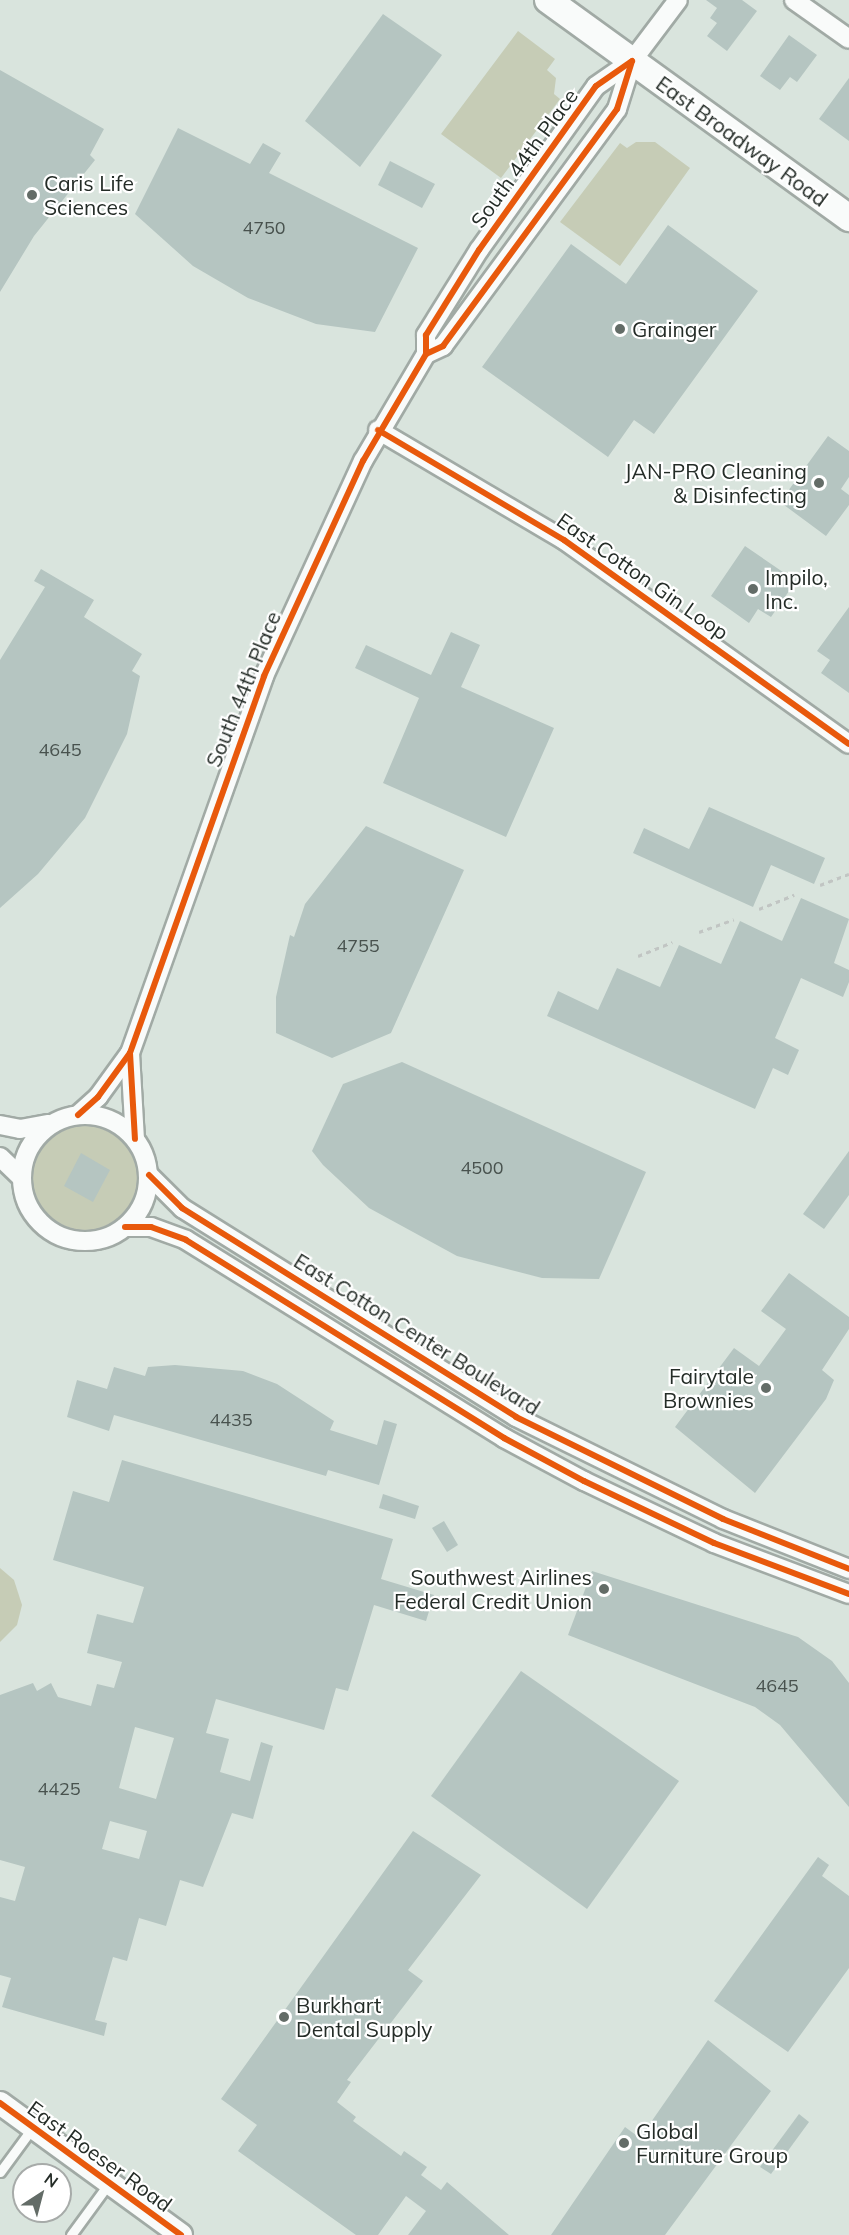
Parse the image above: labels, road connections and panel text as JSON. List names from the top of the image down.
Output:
{
  "streets": {
    "main road": ["East Broadway Road"],
    "street": [
      "South 44th Place",
      "East Cotton Gin Loop",
      "East Cotton Center Boulevard",
      "East Roeser Road"
    ]
  },
  "crossings": [
    ["East Broadway Road", "South 44th Place"],
    ["South 44th Place", "East Cotton Gin Loop"],
    ["South 44th Place", "East Cotton Center Boulevard"]
  ],
  "places": [
    "Caris Life Sciences",
    "Grainger",
    "JAN-PRO Cleaning & Disinfecting",
    "Impilo, Inc.",
    "Fairytale Brownies",
    "Southwest Airlines Federal Credit Union",
    "Burkhart Dental Supply",
    "Global Furniture Group"
  ],
  "house_numbers": [
    "4750",
    "4645",
    "4755",
    "4500",
    "4435",
    "4645",
    "4425"
  ],
  "north": "top right"
}
